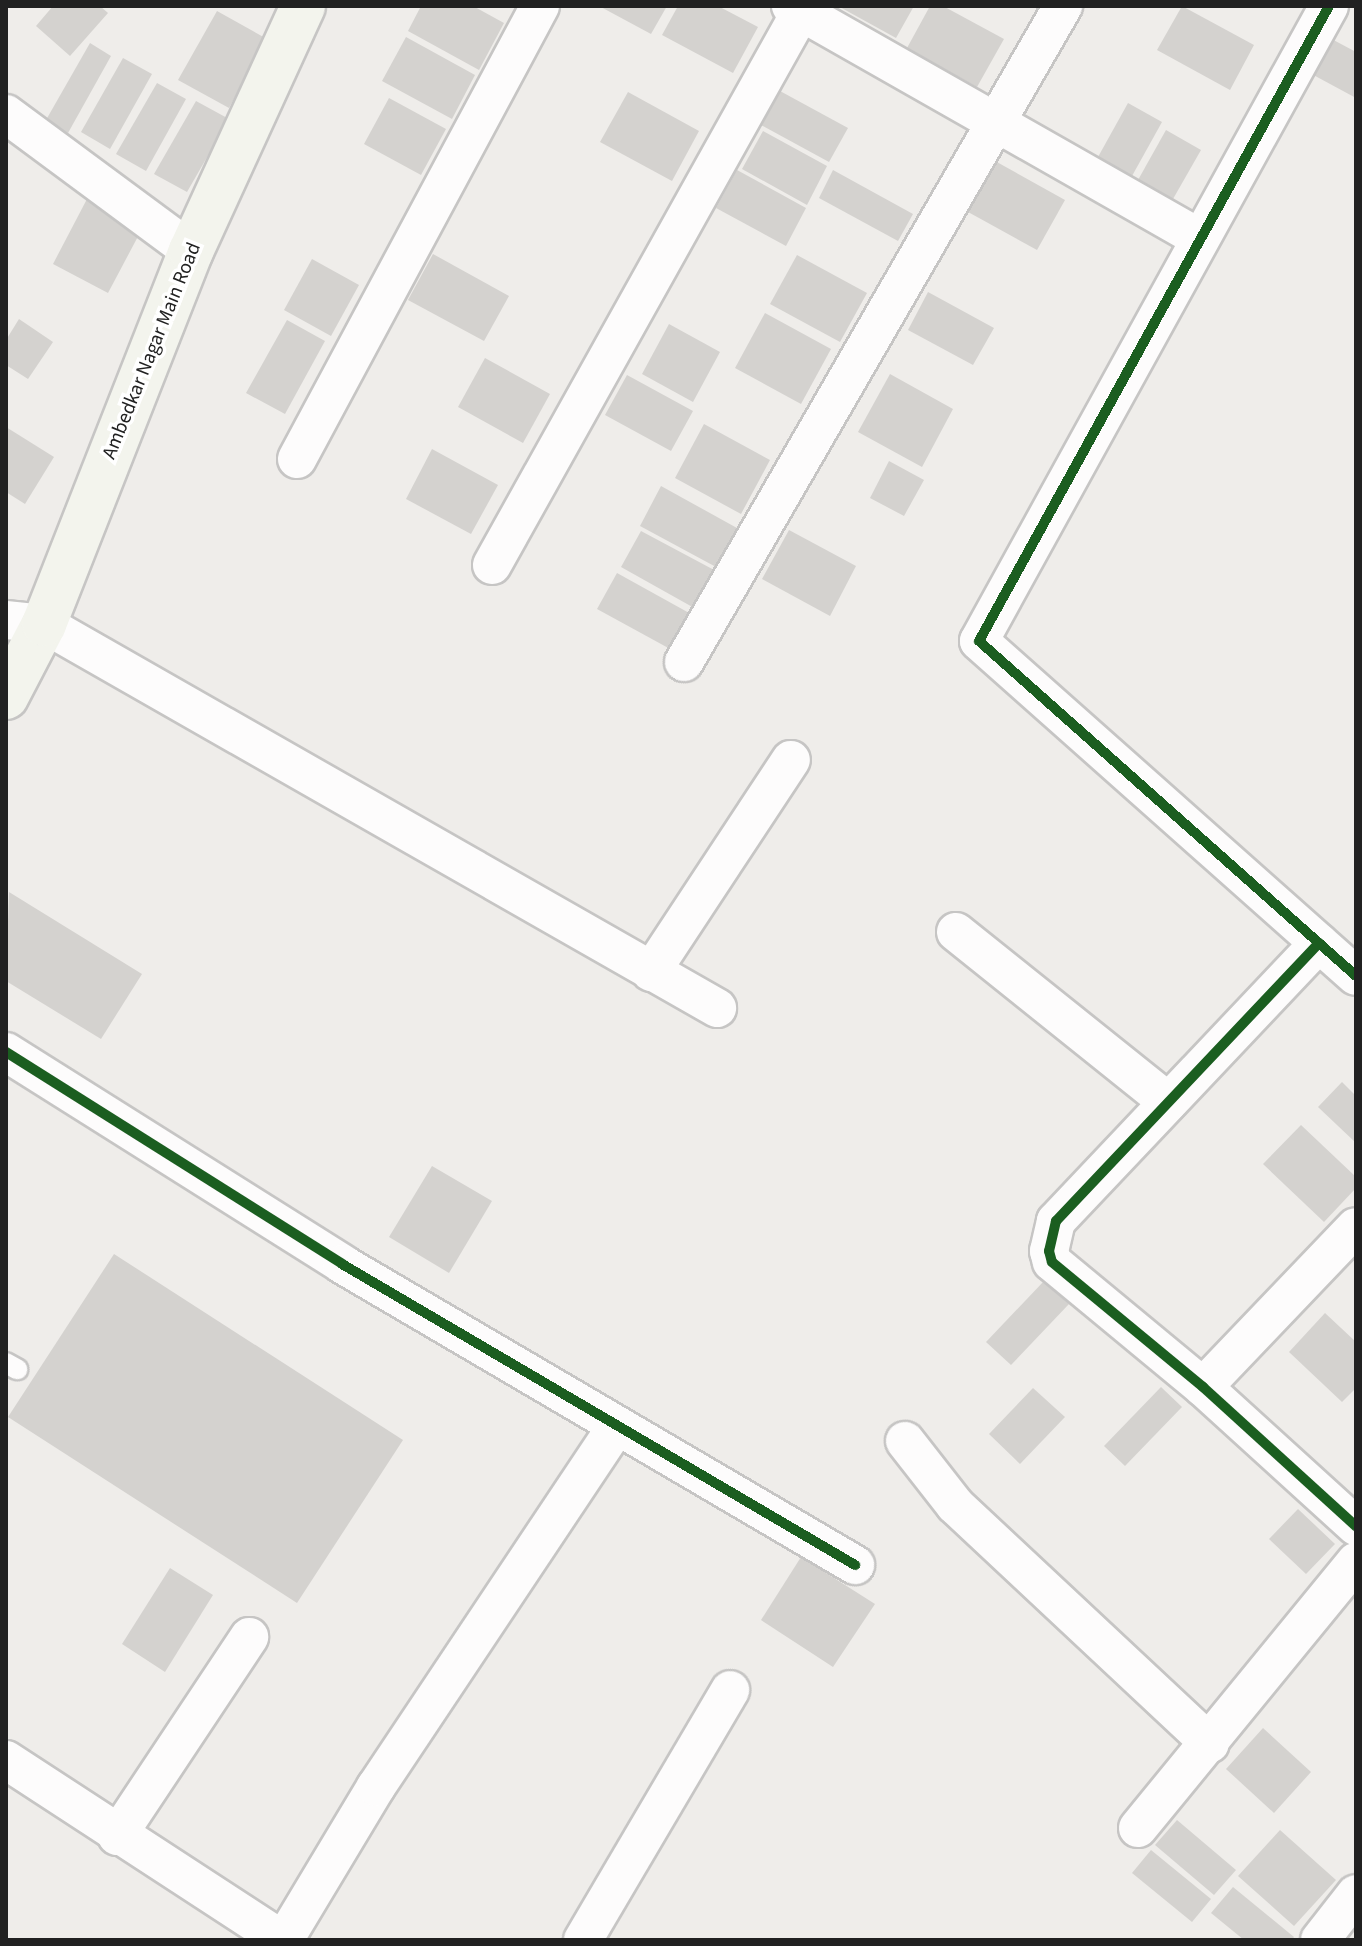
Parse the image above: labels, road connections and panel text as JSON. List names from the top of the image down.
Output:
{
  "streets": {
    "street": ["Ambedkar Nagar Main Road"]
  }
}
